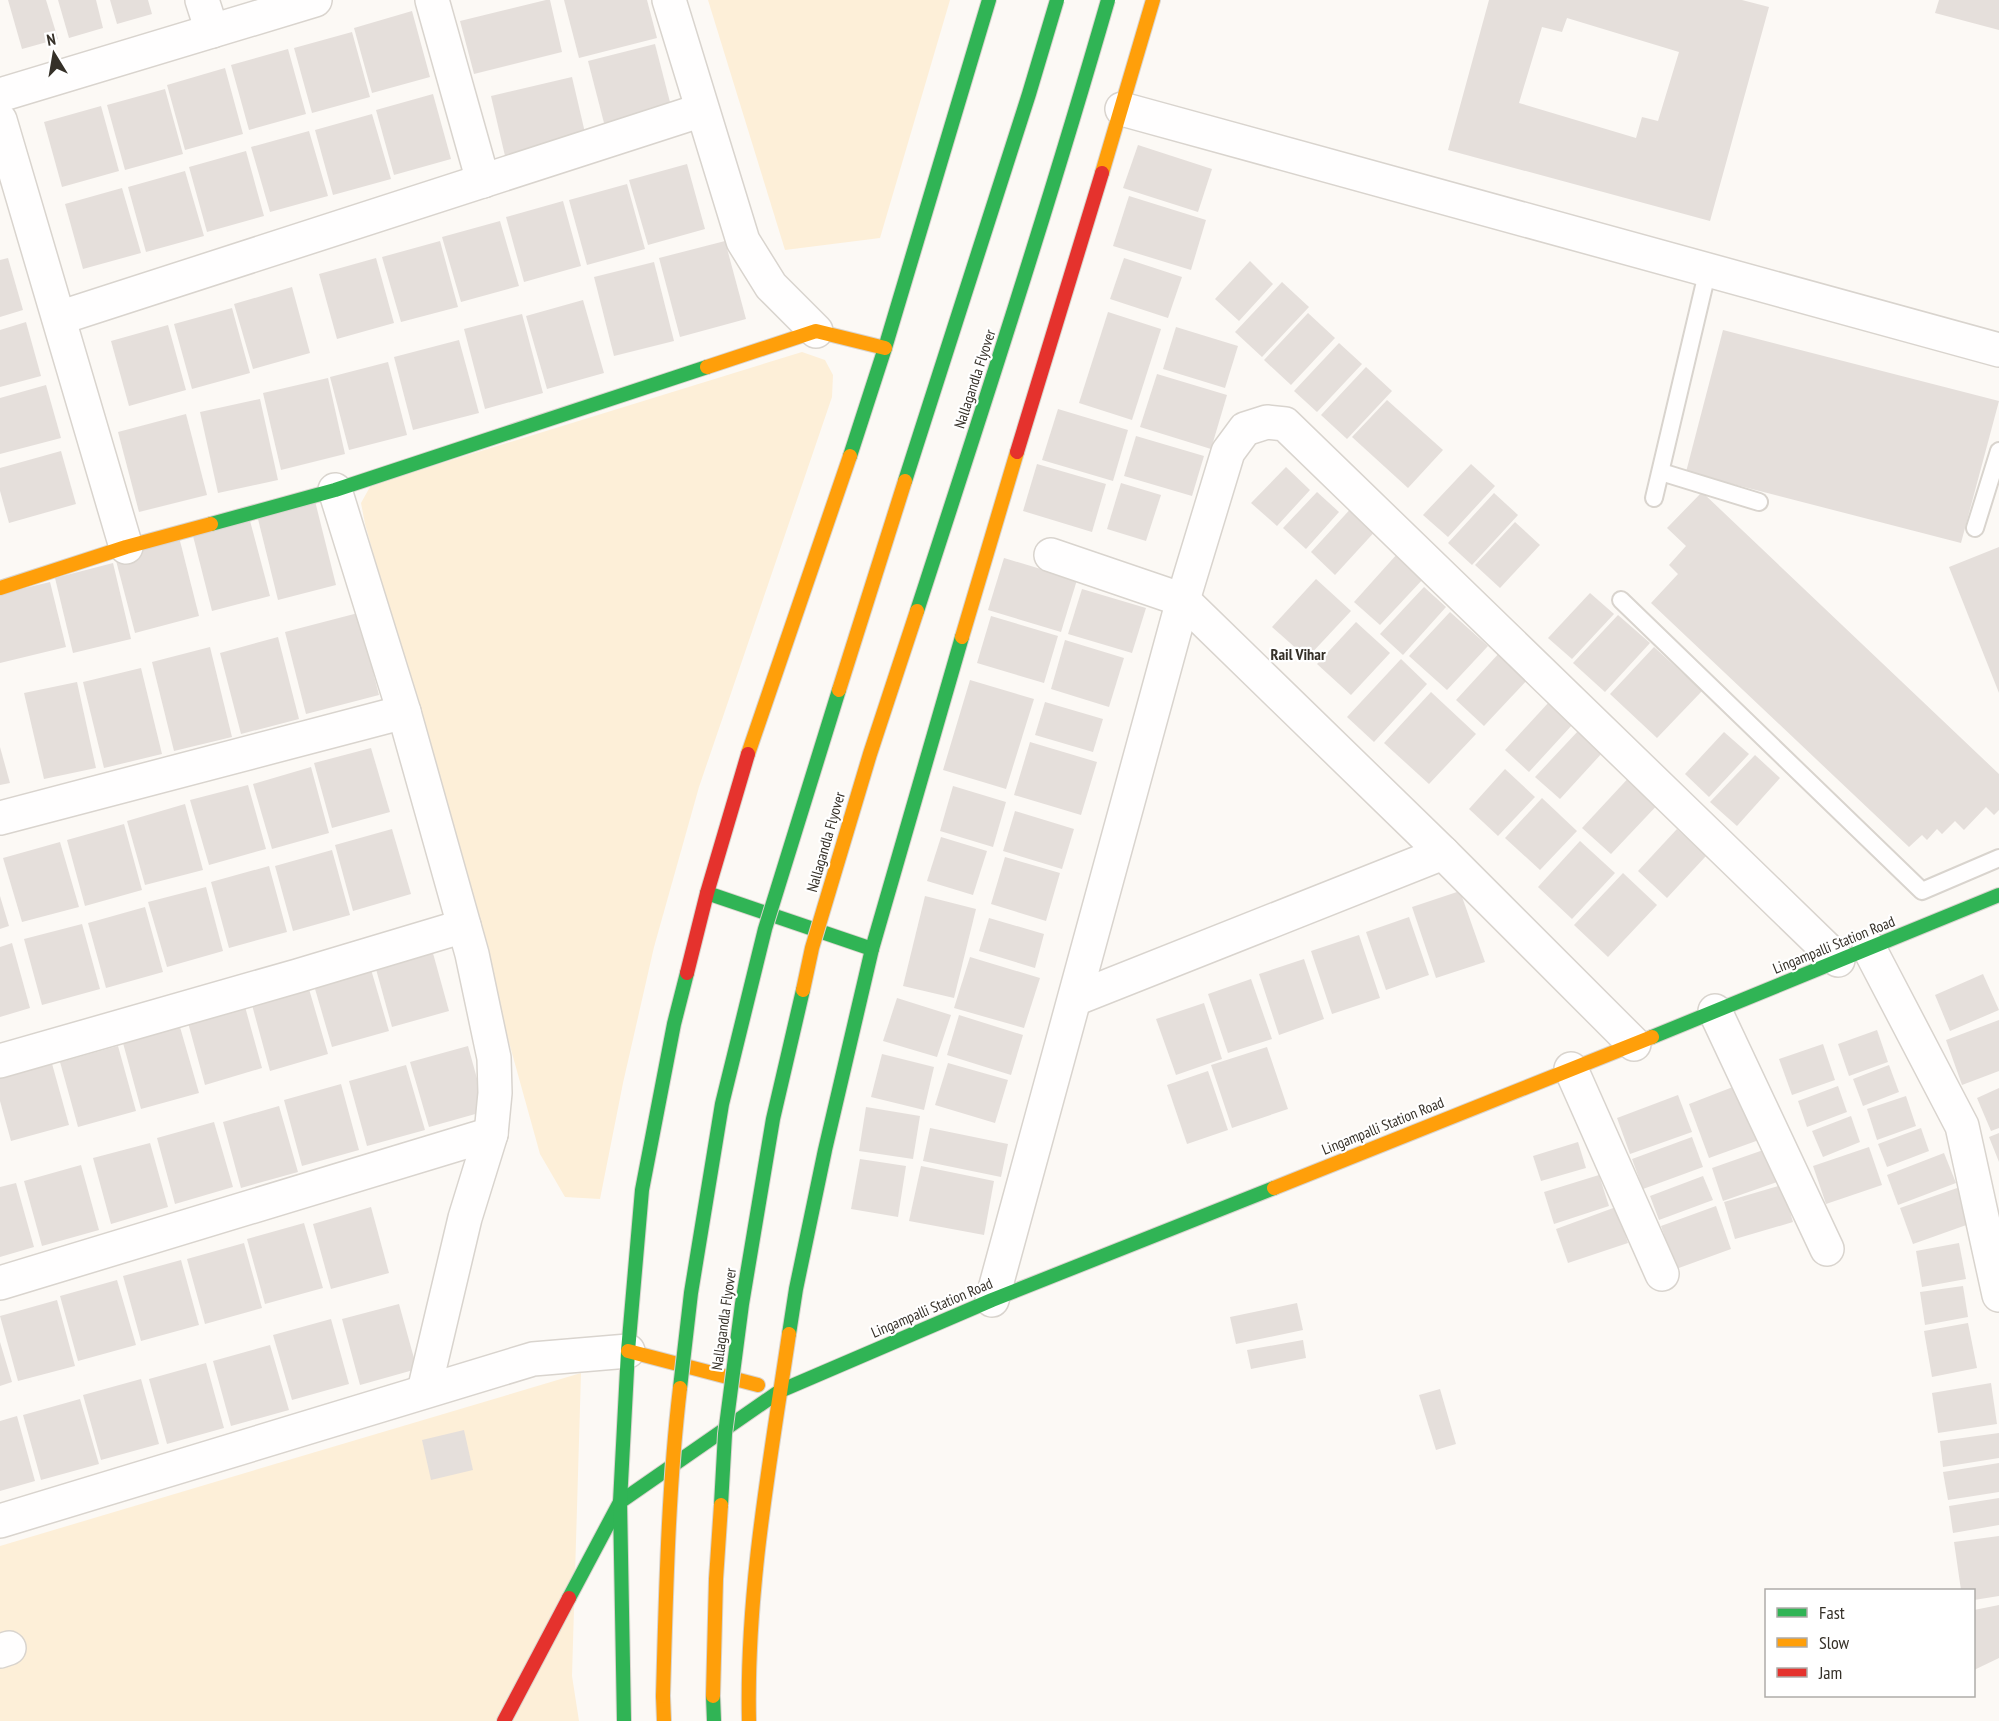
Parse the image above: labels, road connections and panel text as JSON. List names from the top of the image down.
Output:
{
  "streets": {
    "street": ["Nallagandla Flyover", "Lingampalli Station Road"]
  },
  "districts": ["Rail Vihar"],
  "legend": ["Fast", "Slow", "Jam"],
  "north": "top"
}
